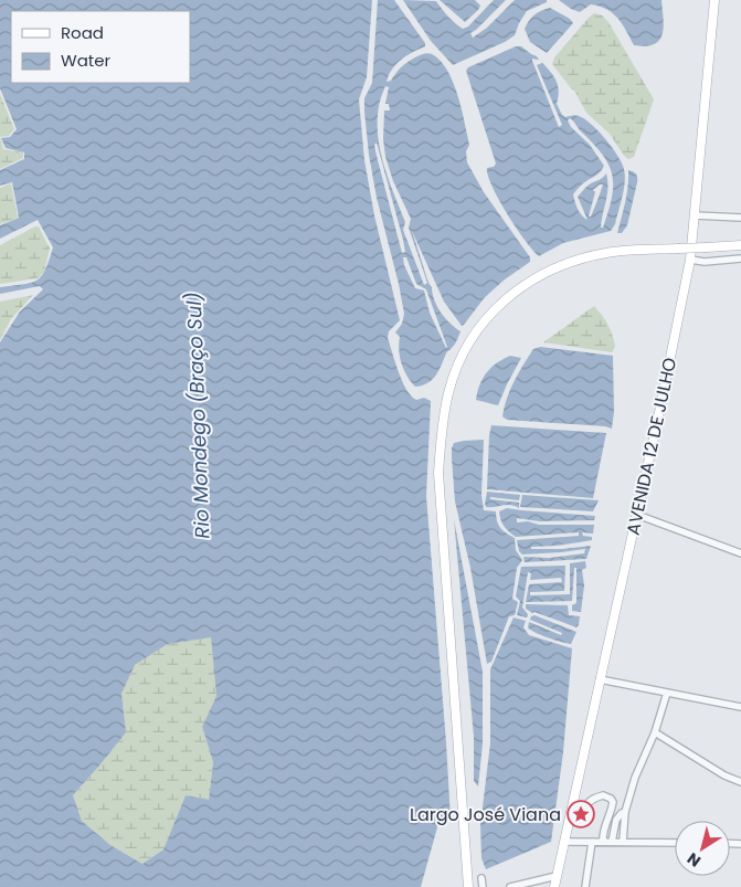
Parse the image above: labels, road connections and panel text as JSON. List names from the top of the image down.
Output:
{
  "streets": {
    "main road": ["AVENIDA 12 DE JULHO"]
  },
  "water": ["Rio Mondego (Braço Sul)"],
  "places": {
    "place": ["Largo José Viana"]
  },
  "legend": ["Road", "Water"],
  "north": "bottom left"
}
